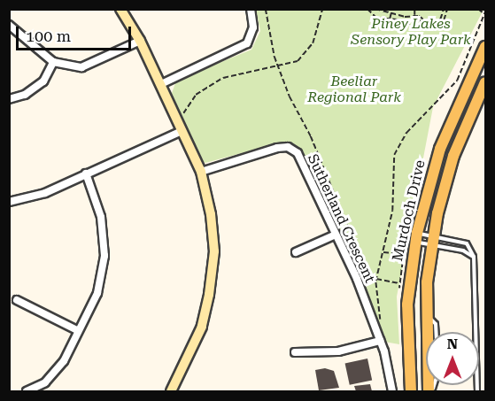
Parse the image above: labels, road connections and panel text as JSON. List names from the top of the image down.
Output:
{
  "streets": {
    "main road": ["Murdoch Drive"],
    "street": ["Sutherland Crescent"]
  },
  "parks": ["Piney Lakes Sensory Play Park", "Beeliar Regional Park"],
  "scale_bar": "100 m",
  "north": "top"
}
